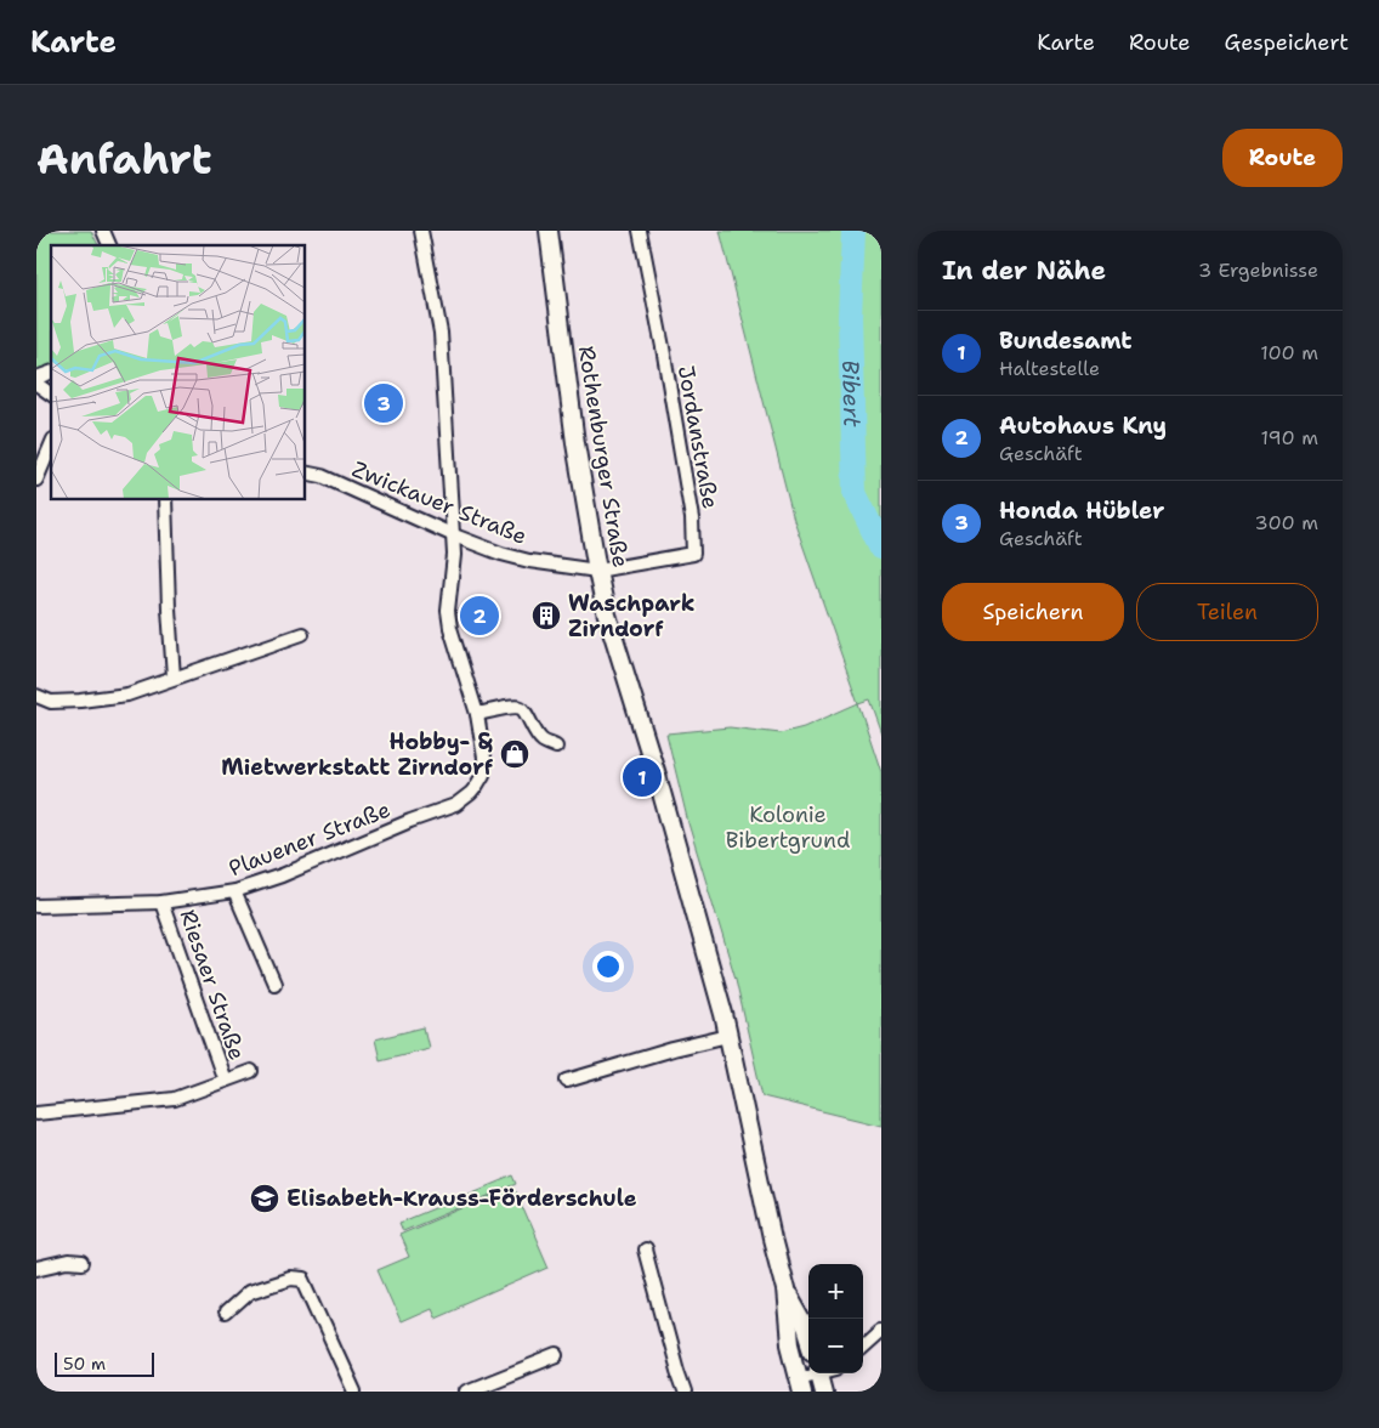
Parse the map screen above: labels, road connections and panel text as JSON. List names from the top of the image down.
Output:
{
  "streets": {
    "main road": ["Rothenburger Straße"],
    "street": [
      "Jordanstraße",
      "Zwickauer Straße",
      "Plauener Straße",
      "Riesaer Straße"
    ]
  },
  "crossings": [
    ["Jordanstraße", "Rothenburger Straße"],
    ["Jordanstraße", "Zwickauer Straße"],
    ["Rothenburger Straße", "Zwickauer Straße"],
    ["Zwickauer Straße", "Plauener Straße"],
    ["Plauener Straße", "Riesaer Straße"]
  ],
  "water": ["Bibert"],
  "parks": ["Kolonie Bibertgrund"],
  "places": {
    "building": ["Waschpark Zirndorf"],
    "shop": ["Hobby- & Mietwerkstatt Zirndorf"],
    "school or university": ["Elisabeth-Krauss-Förderschule"]
  },
  "scale_bar": "50 m",
  "page": {
    "header": "Karte",
    "nav": ["Karte", "Route", "Gespeichert"],
    "buttons": [
      "Route",
      ["Speichern", "Teilen"]
    ],
    "title": "Anfahrt",
    "heading": ["In der Nähe", "3 Ergebnisse"],
    "list": [
      {
        "mark": "1",
        "name": "Bundesamt",
        "note": "Haltestelle",
        "value": "100 m"
      },
      {
        "mark": "2",
        "name": "Autohaus Kny",
        "note": "Geschäft",
        "value": "190 m"
      },
      {
        "mark": "3",
        "name": "Honda Hübler",
        "note": "Geschäft",
        "value": "300 m"
      }
    ],
    "pins": ["3", "2", "1"],
    "map_buttons": ["+", "−"],
    "scale": "50 m"
  }
}
